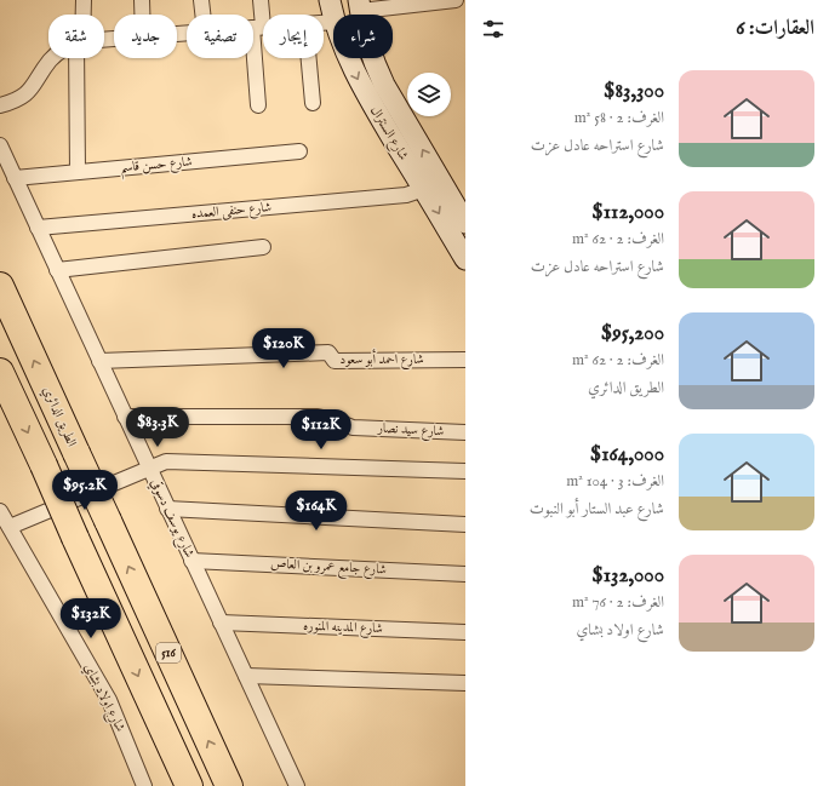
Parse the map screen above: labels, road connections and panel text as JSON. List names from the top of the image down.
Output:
{
  "streets": {
    "highway": ["الطريق الدائري", "516"],
    "street": [
      "شارع السنترال",
      "شارع حسن قاسم",
      "شارع حنفى العمده",
      "شارع احمد أبو سعود",
      "شارع سيد نصار",
      "شارع يوسف دسوقي",
      "شارع جامع عمرو بن العاص",
      "شارع المدينه المنوره",
      "شارع اولاد بشاي"
    ]
  },
  "crossings": [
    ["شارع السنترال", "شارع حنفى العمده"],
    ["شارع حسن قاسم", "شارع يوسف دسوقي"],
    ["شارع حنفى العمده", "شارع يوسف دسوقي"],
    ["شارع احمد أبو سعود", "شارع يوسف دسوقي"],
    ["شارع سيد نصار", "شارع يوسف دسوقي"],
    ["شارع يوسف دسوقي", "شارع جامع عمرو بن العاص"],
    ["شارع يوسف دسوقي", "شارع المدينه المنوره"]
  ],
  "page": {
    "heading": "العقارات: 6",
    "chip": [
      "شراء",
      "إيجار",
      "تصفية",
      "جديد",
      "شقة"
    ],
    "list": [
      {
        "name": "$83,300",
        "note": "الغرف: 2 · 58 m² · شارع استراحه عادل عزت"
      },
      {
        "name": "$112,000",
        "note": "الغرف: 2 · 62 m² · شارع استراحه عادل عزت"
      },
      {
        "name": "$95,200",
        "note": "الغرف: 2 · 62 m² · الطريق الدائري"
      },
      {
        "name": "$164,000",
        "note": "الغرف: 3 · 104 m² · شارع عبد الستار أبو النبوت"
      },
      {
        "name": "$132,000",
        "note": "الغرف: 2 · 76 m² · شارع اولاد بشاي"
      }
    ],
    "price": [
      "$120K",
      "$83.3K",
      "$112K",
      "$95.2K",
      "$164K",
      "$132K"
    ]
  }
}
